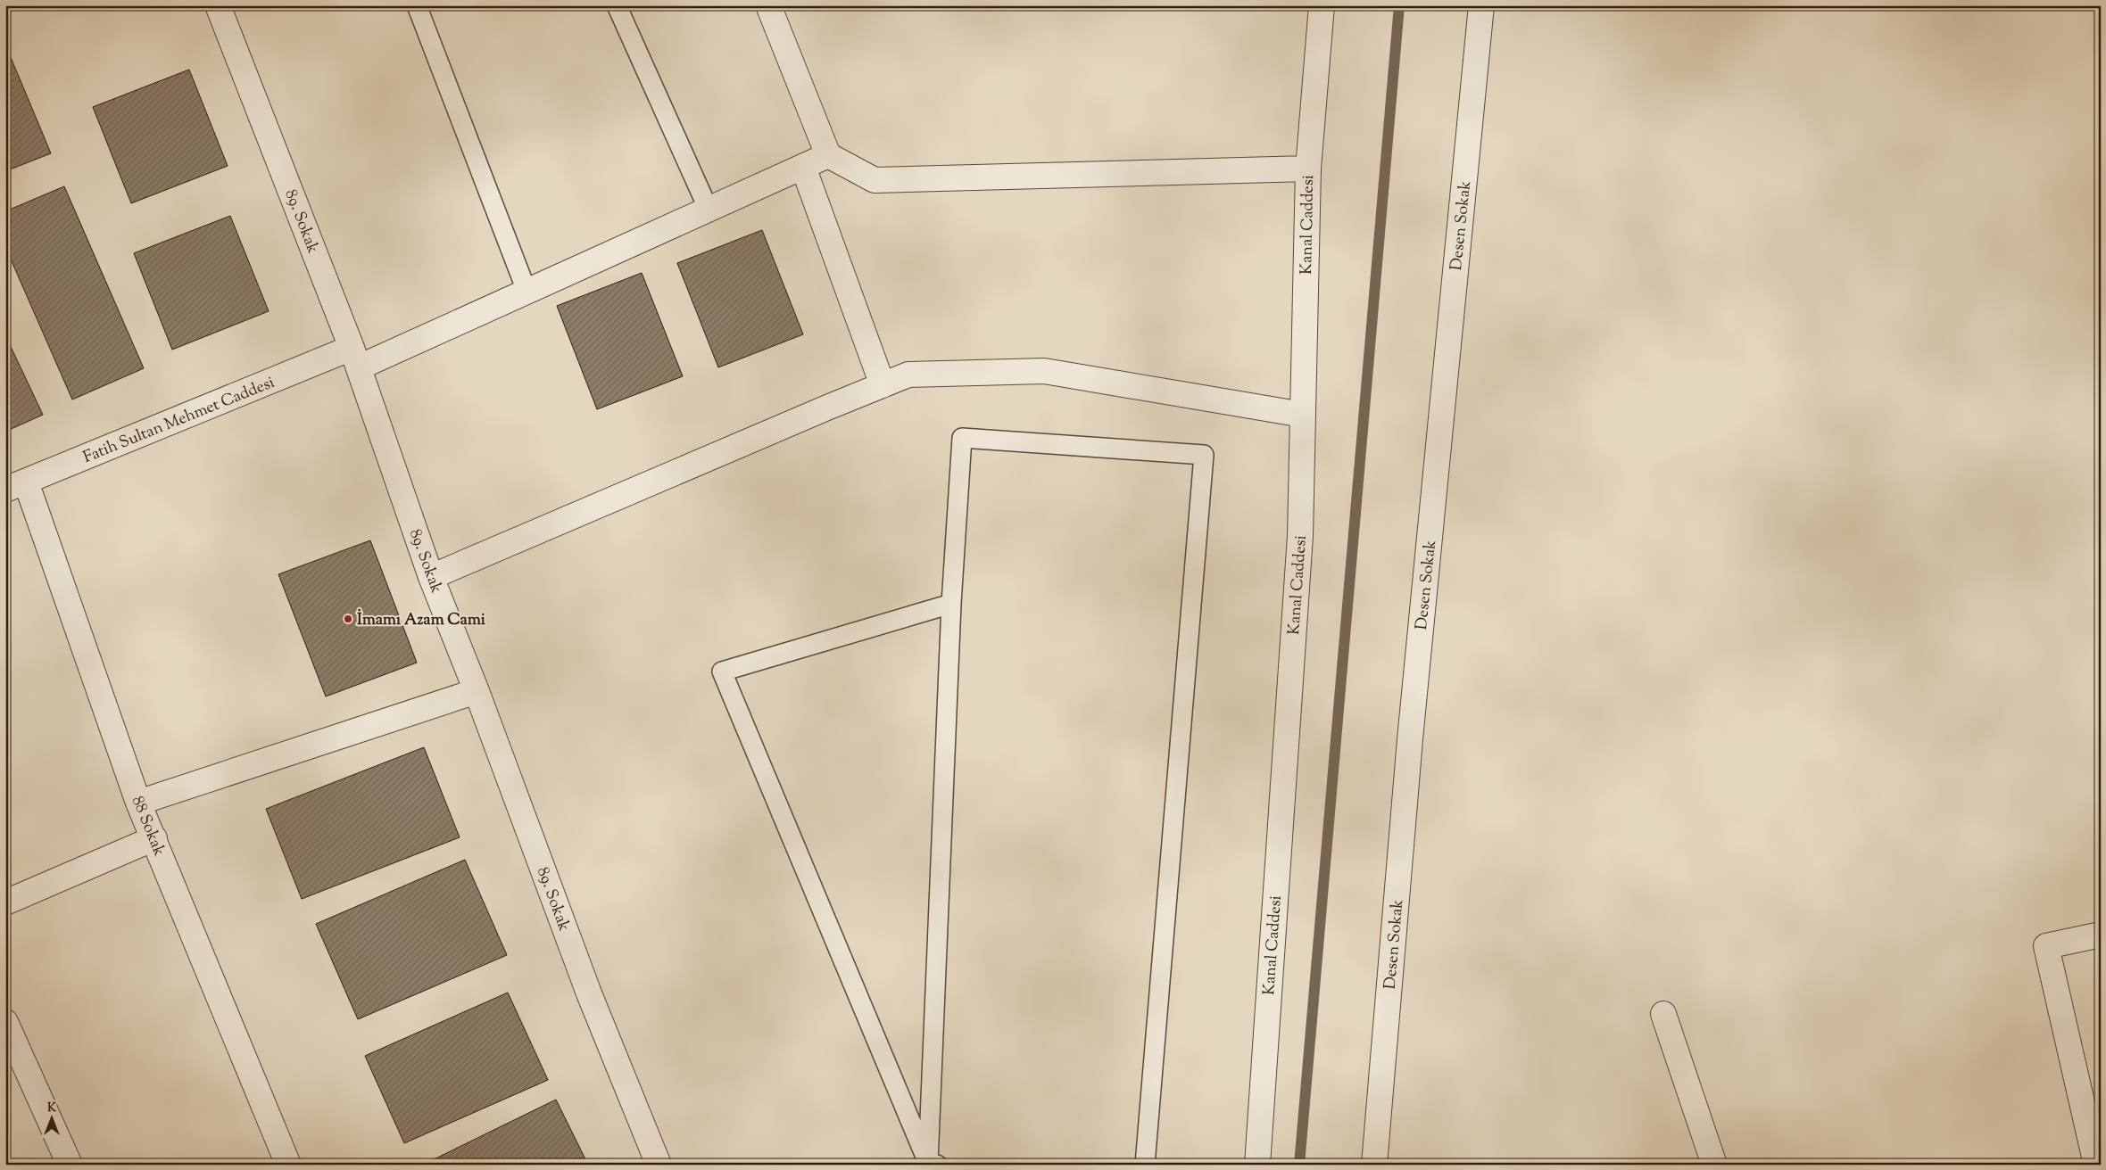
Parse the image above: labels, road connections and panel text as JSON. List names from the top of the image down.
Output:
{
  "streets": {
    "street": [
      "89. Sokak",
      "Kanal Caddesi",
      "Desen Sokak",
      "Fatih Sultan Mehmet Caddesi",
      "88 Sokak"
    ]
  },
  "crossings": [
    ["89. Sokak", "Fatih Sultan Mehmet Caddesi"],
    ["Fatih Sultan Mehmet Caddesi", "88 Sokak"]
  ],
  "places": ["İmamı Azam Cami"],
  "north": "top"
}
